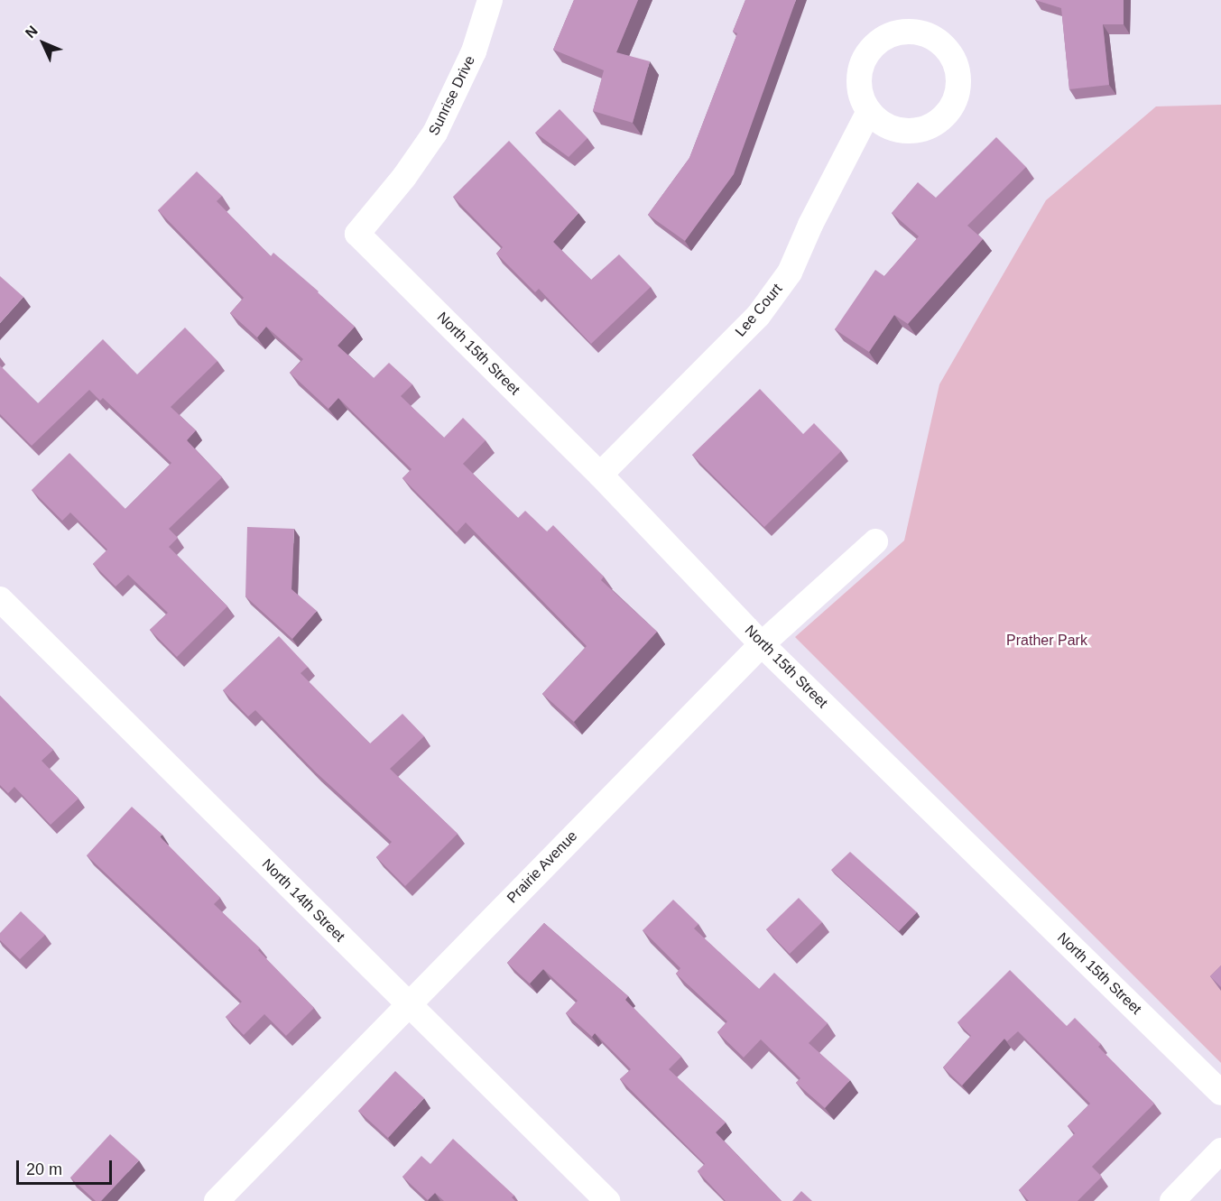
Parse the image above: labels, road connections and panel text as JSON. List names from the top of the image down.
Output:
{
  "streets": {
    "street": [
      "Sunrise Drive",
      "Lee Court",
      "North 15th Street",
      "Prairie Avenue",
      "North 14th Street"
    ]
  },
  "crossings": [
    ["Sunrise Drive", "North 15th Street"],
    ["Lee Court", "North 15th Street"],
    ["North 15th Street", "Prairie Avenue"],
    ["Prairie Avenue", "North 14th Street"]
  ],
  "parks": ["Prather Park"],
  "scale_bar": "20 m",
  "north": "top left"
}
